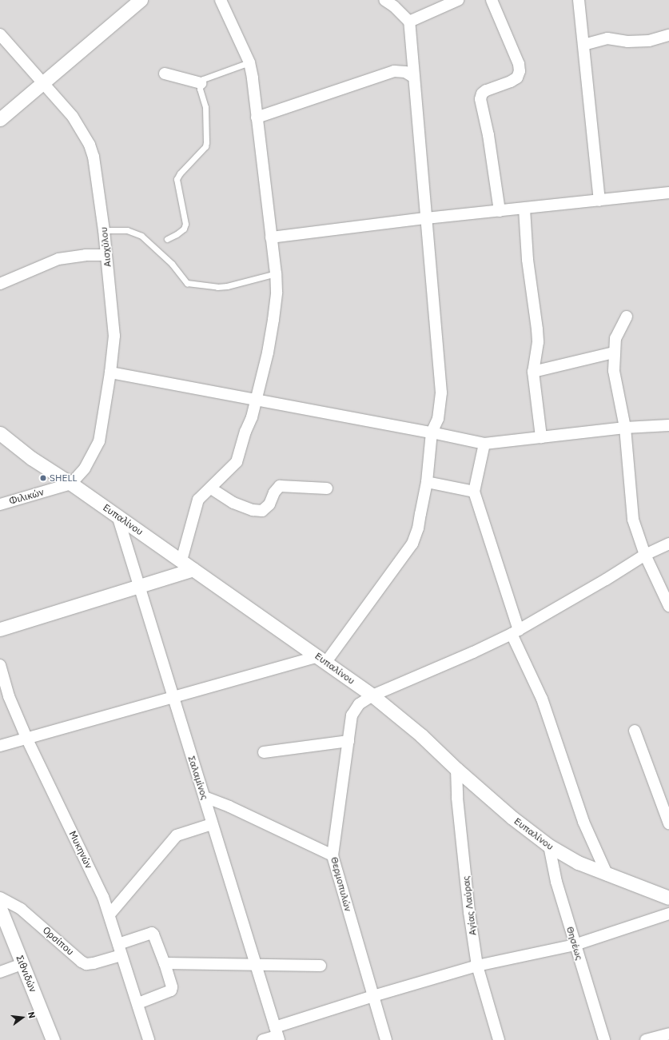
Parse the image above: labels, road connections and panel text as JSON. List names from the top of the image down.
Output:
{
  "streets": {
    "street": [
      "Αισχύλου",
      "Φιλικών",
      "Ευπαλίνου",
      "Σαλαμίνος",
      "Μυκηνών",
      "Θερμοπυλών",
      "Αγίας Λαύρας",
      "Ορσίπου",
      "Θησέως",
      "Σιθνιδών"
    ]
  },
  "crossings": [
    ["Αισχύλου", "Φιλικών"],
    ["Αισχύλου", "Ευπαλίνου"],
    ["Φιλικών", "Ευπαλίνου"],
    ["Ευπαλίνου", "Σαλαμίνος"],
    ["Ευπαλίνου", "Θερμοπυλών"],
    ["Ευπαλίνου", "Αγίας Λαύρας"],
    ["Ευπαλίνου", "Θησέως"],
    ["Μυκηνών", "Ορσίπου"]
  ],
  "places": ["SHELL"],
  "north": "right"
}
